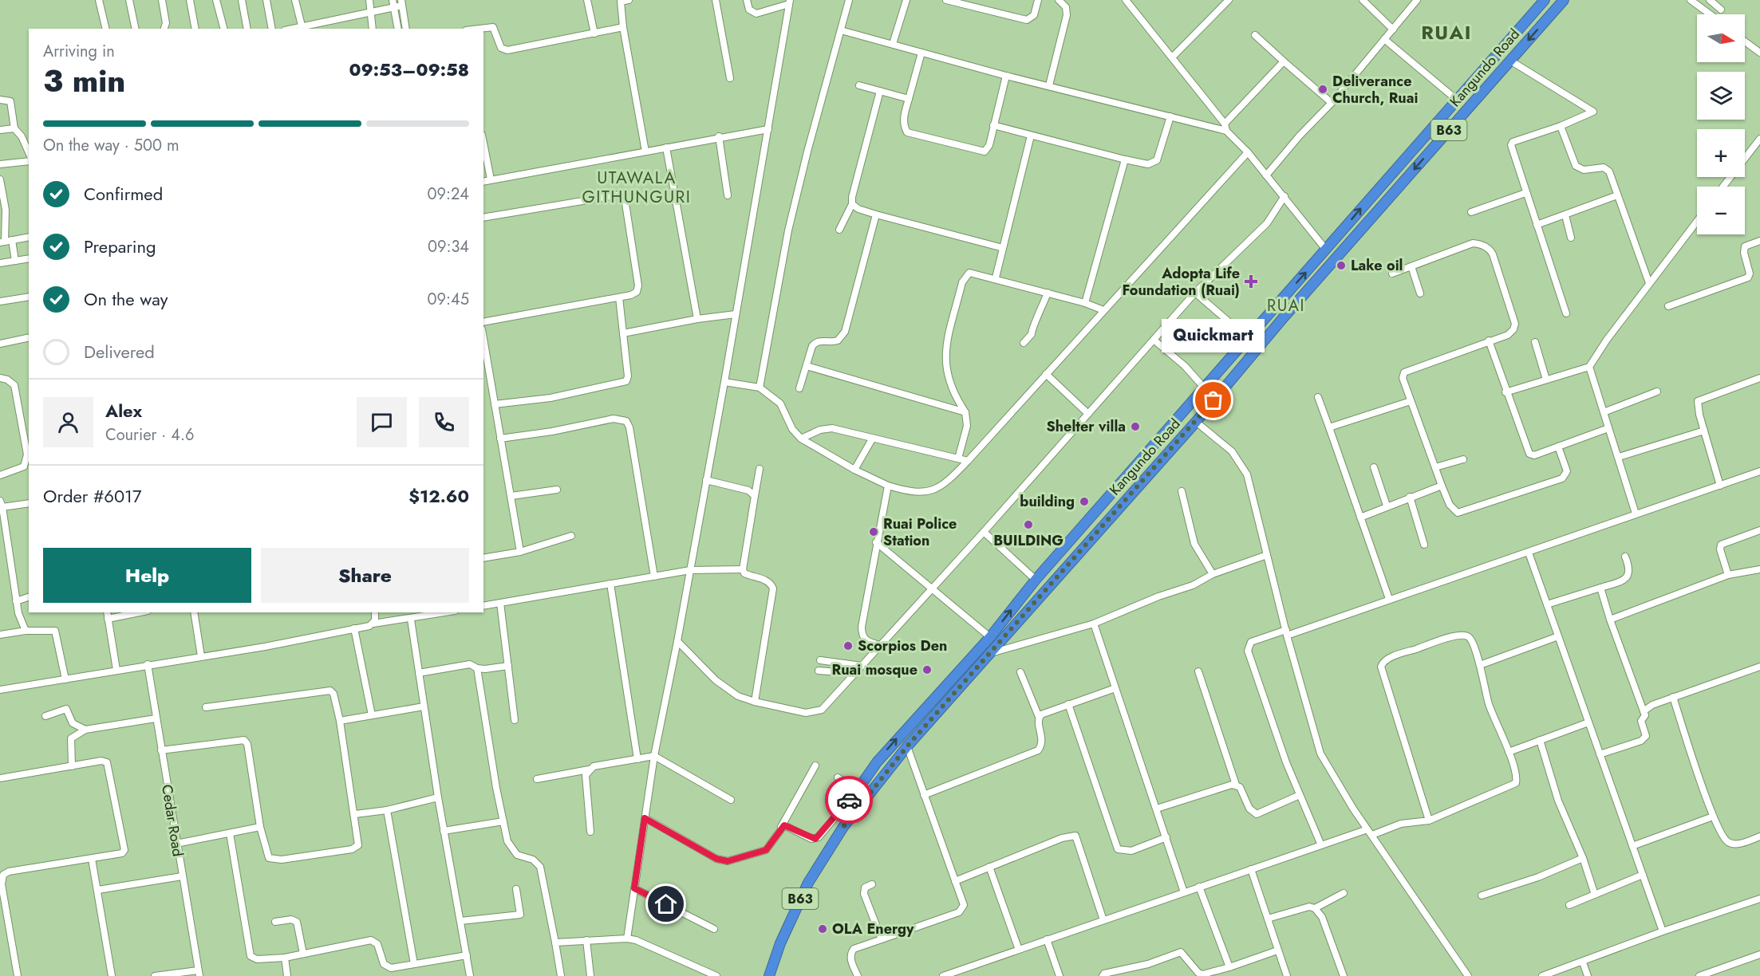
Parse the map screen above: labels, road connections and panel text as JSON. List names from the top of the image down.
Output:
{
  "streets": {
    "highway": ["Kangundo Road", "B63"],
    "street": ["Cedar Road"]
  },
  "districts": ["RUAI", "UTAWALA GITHUNGURI", "RUAI"],
  "places": {
    "other": [
      "Deliverance Church, Ruai",
      "Lake oil",
      "Quickmart",
      "Shelter villa",
      "building",
      "BUILDING",
      "Ruai Police Station",
      "Scorpios Den",
      "Ruai mosque",
      "OLA Energy"
    ],
    "health": ["Adopta Life Foundation (Ruai)"]
  },
  "north": "right",
  "page": {
    "map_buttons": ["+", "−"],
    "heading": ["3 min", "Arriving in", "09:53–09:58"],
    "panel": [
      "Alex",
      "Courier · 4.6",
      "Order #6017",
      "$12.60"
    ],
    "bar": "On the way · 500 m",
    "list": [
      ["Confirmed", "09:24"],
      ["Preparing", "09:34"],
      ["On the way", "09:45"],
      "Delivered"
    ],
    "bubble": "Quickmart",
    "buttons": ["Help", "Share"]
  }
}
